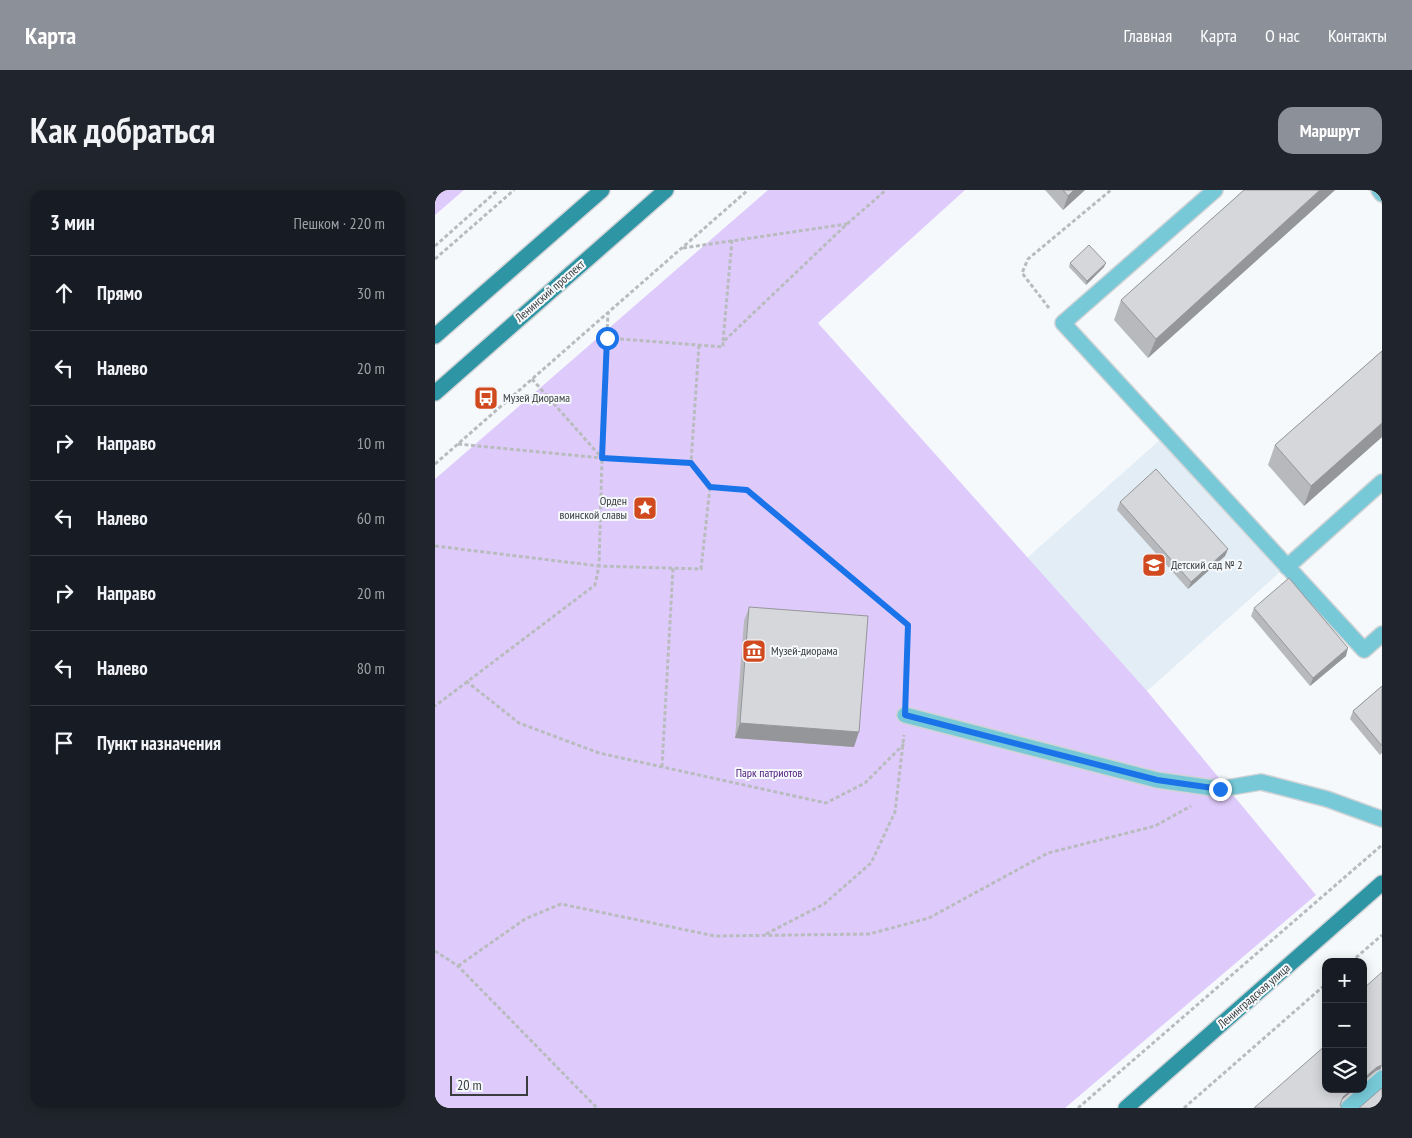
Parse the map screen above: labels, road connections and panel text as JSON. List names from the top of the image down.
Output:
{
  "streets": {
    "main road": ["Ленинский проспект", "Ленинградская улица"]
  },
  "parks": ["Парк патриотов"],
  "places": {
    "bus stop": ["Музей Диорама"],
    "place": ["Орден воинской славы"],
    "school or university": ["Детский сад № 2"],
    "museum": ["Музей-диорама"]
  },
  "scale_bar": "20 m",
  "page": {
    "header": "Карта",
    "nav": [
      "Главная",
      "Карта",
      "О нас",
      "Контакты"
    ],
    "title": "Как добраться",
    "buttons": "Маршрут",
    "heading": ["3 мин", "Пешком · 220 m"],
    "list": [
      ["Прямо", "30 m"],
      ["Налево", "20 m"],
      ["Направо", "10 m"],
      ["Налево", "60 m"],
      ["Направо", "20 m"],
      ["Налево", "80 m"],
      "Пункт назначения"
    ],
    "map_buttons": ["+", "−"],
    "scale": "20 m"
  }
}
